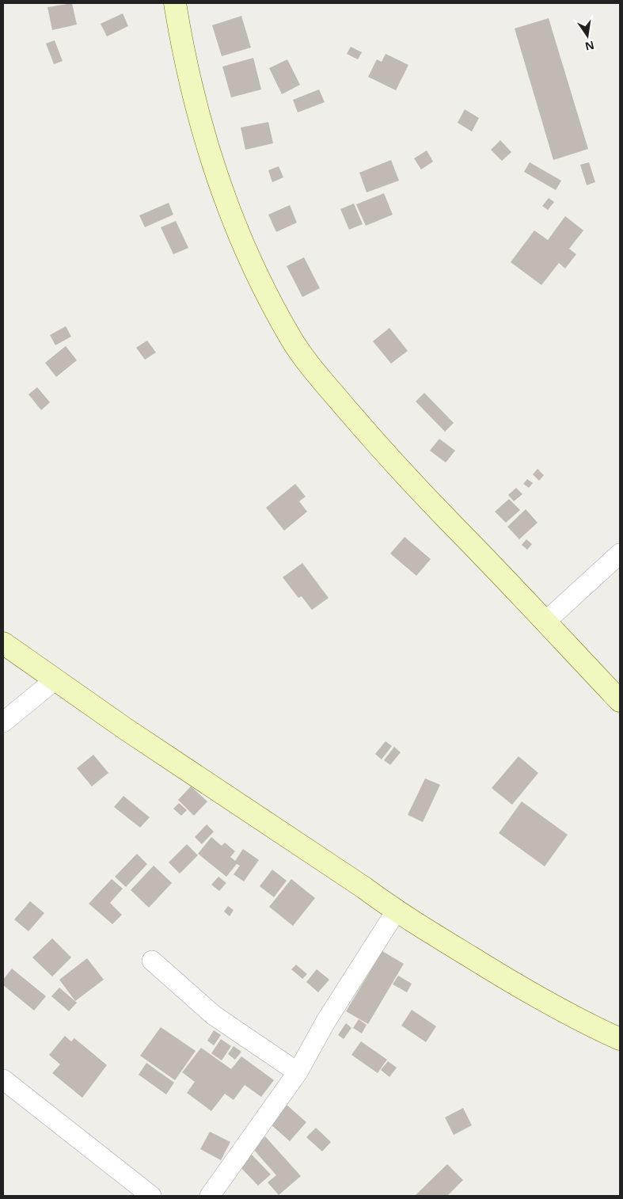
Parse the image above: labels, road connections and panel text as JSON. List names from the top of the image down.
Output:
{
  "north": "bottom"
}
